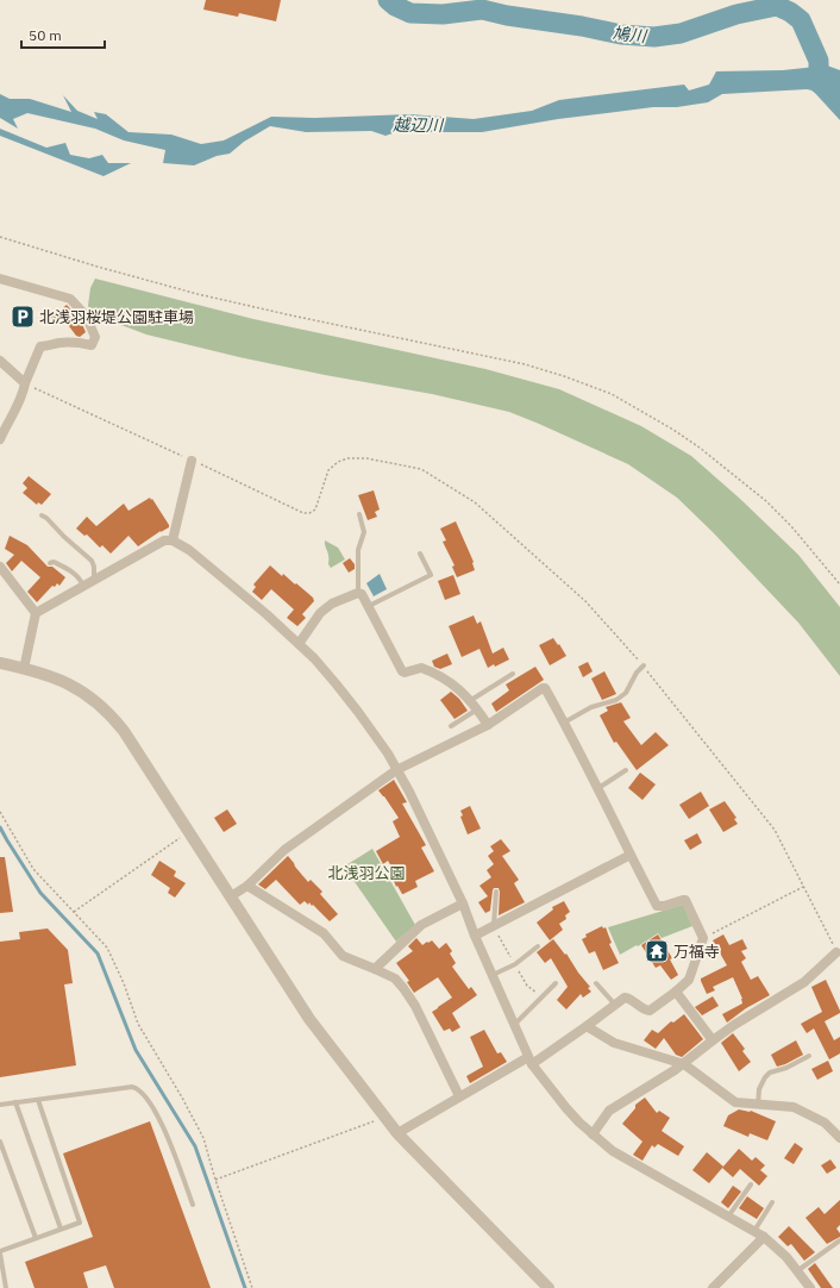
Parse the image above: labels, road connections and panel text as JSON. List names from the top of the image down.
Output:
{
  "water": ["鳩川", "越辺川"],
  "parks": ["北浅羽公園"],
  "places": {
    "parking": ["北浅羽桜堤公園駐車場"],
    "temple": ["万福寺"]
  },
  "scale_bar": "50 m"
}
